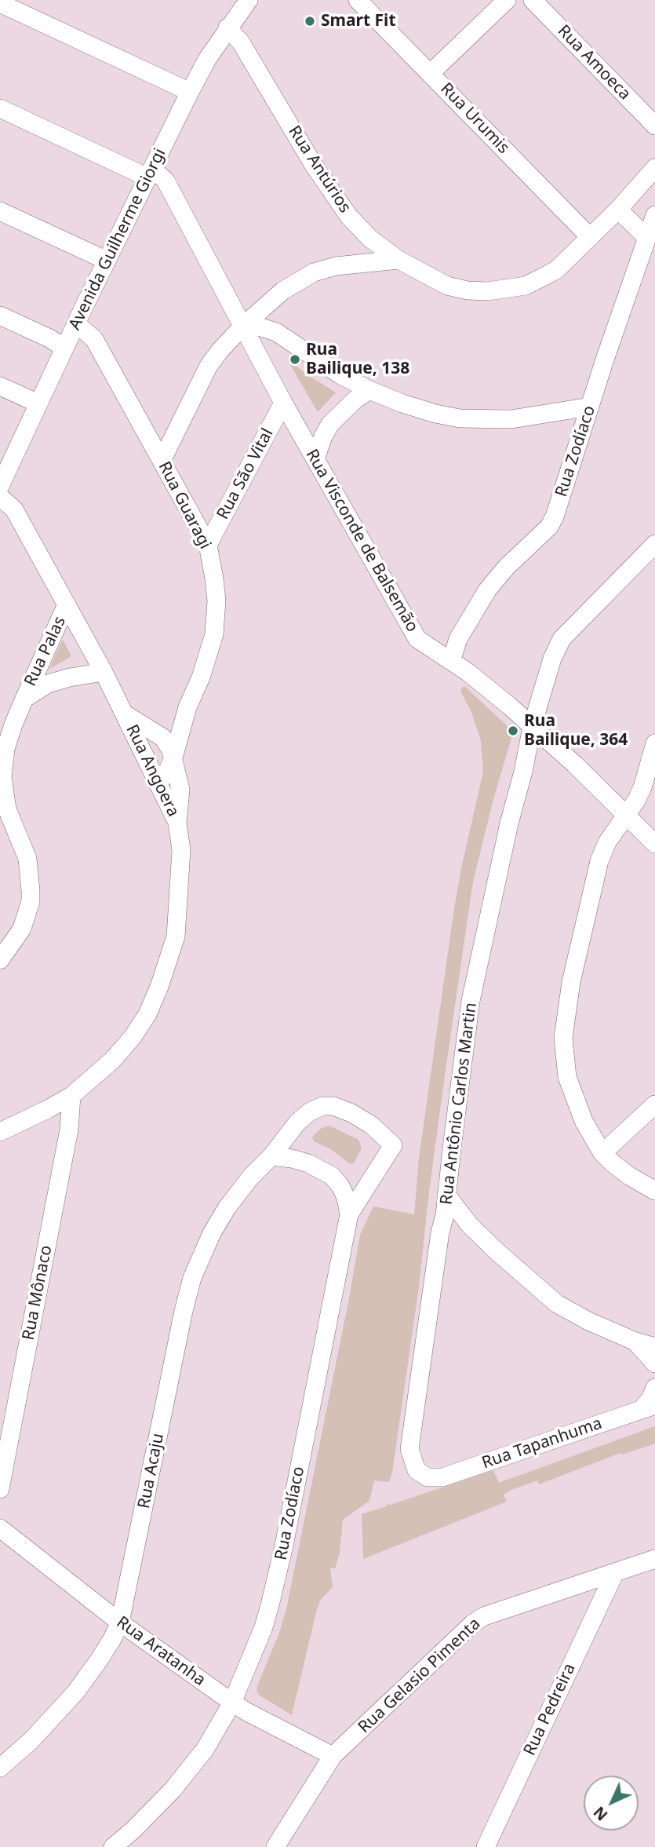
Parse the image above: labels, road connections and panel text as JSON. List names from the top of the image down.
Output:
{
  "streets": {
    "street": [
      "Rua Amoeca",
      "Rua Urumis",
      "Rua Antúrios",
      "Avenida Guilherme Giorgi",
      "Rua Zodíaco",
      "Rua São Vital",
      "Rua Guaragi",
      "Rua Visconde de Balsemão",
      "Rua Palas",
      "Rua Angoera",
      "Rua Antônio Carlos Martin",
      "Rua Mônaco",
      "Rua Tapanhuma",
      "Rua Acaju",
      "Rua Aratanha",
      "Rua Gelasio Pimenta",
      "Rua Pedreira"
    ]
  },
  "crossings": [
    ["Rua Urumis", "Rua Antúrios"],
    ["Rua Antúrios", "Avenida Guilherme Giorgi"],
    ["Avenida Guilherme Giorgi", "Rua Guaragi"],
    ["Avenida Guilherme Giorgi", "Rua Visconde de Balsemão"],
    ["Rua Zodíaco", "Rua Visconde de Balsemão"],
    ["Rua Zodíaco", "Rua Acaju"],
    ["Rua Zodíaco", "Rua Aratanha"],
    ["Rua São Vital", "Rua Guaragi"],
    ["Rua São Vital", "Rua Visconde de Balsemão"],
    ["Rua Guaragi", "Rua Angoera"],
    ["Rua Visconde de Balsemão", "Rua Antônio Carlos Martin"],
    ["Rua Palas", "Rua Angoera"],
    ["Rua Angoera", "Rua Mônaco"],
    ["Rua Antônio Carlos Martin", "Rua Tapanhuma"],
    ["Rua Acaju", "Rua Aratanha"],
    ["Rua Aratanha", "Rua Gelasio Pimenta"],
    ["Rua Gelasio Pimenta", "Rua Pedreira"]
  ],
  "places": ["Smart Fit", "Rua Bailique, 138", "Rua Bailique, 364"],
  "north": "bottom left"
}
